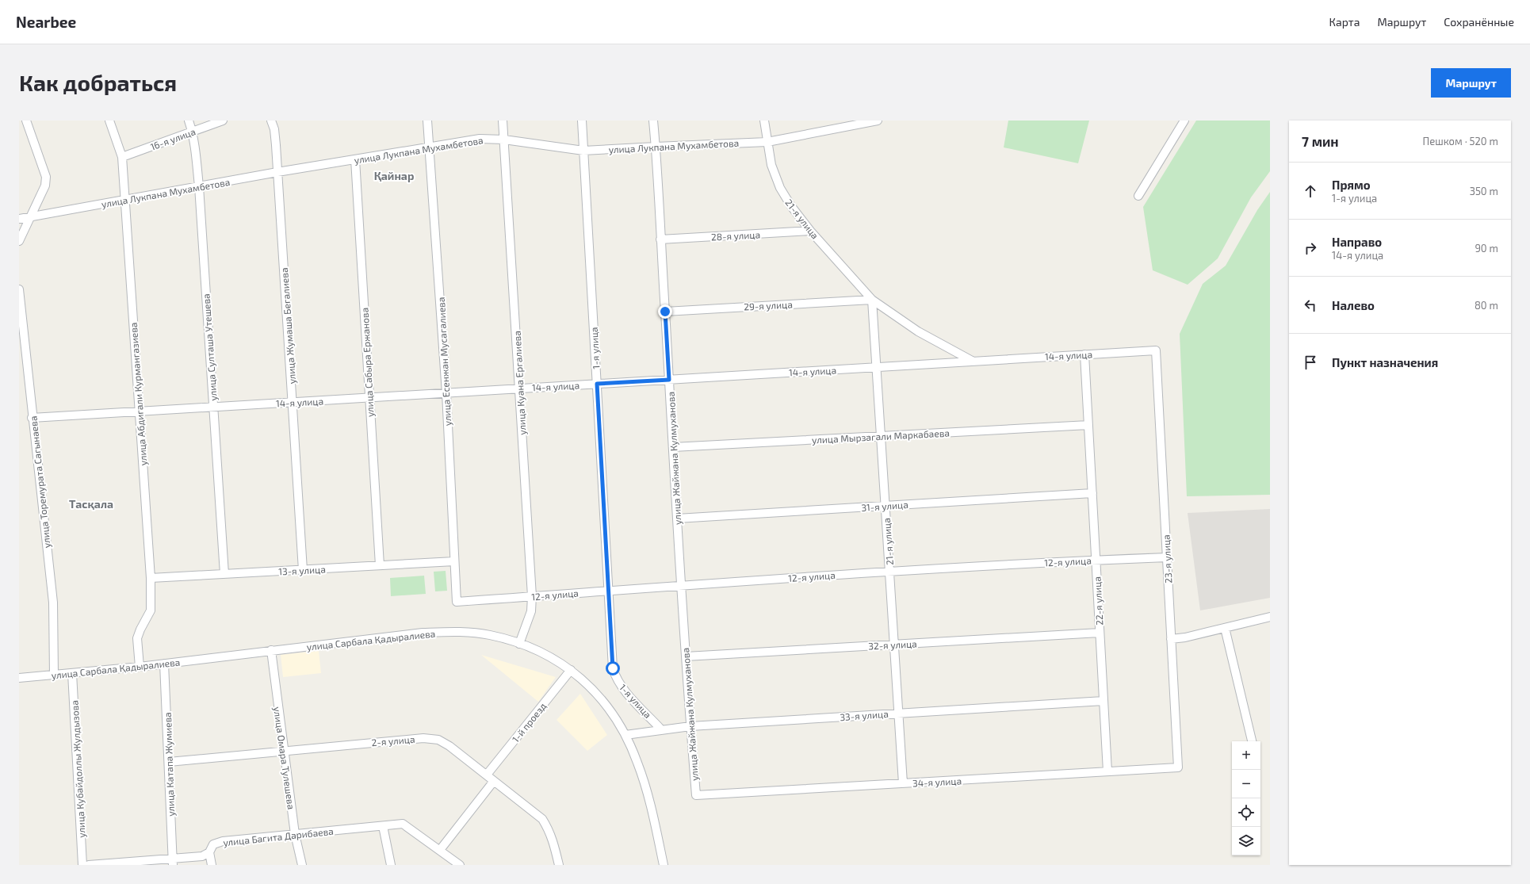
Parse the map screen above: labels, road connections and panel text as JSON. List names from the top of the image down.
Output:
{
  "streets": {
    "street": [
      "16-я улица",
      "улица Лукпана Мухамбетова",
      "21-я улица",
      "28-я улица",
      "29-я улица",
      "улица Жумаша Бегалиева",
      "улица Султаша Утешева",
      "1-я улица",
      "14-я улица",
      "улица Есенжан Мусагалиева",
      "улица Сабыра Ержанова",
      "улица Куана Ергалиева",
      "улица Абдигали Курмангазиева",
      "улица Мырзагали Маркабаева",
      "улица Жайжана Кулмуханова",
      "улица Торемурата Сагынаева",
      "31-я улица",
      "23-я улица",
      "12-я улица",
      "13-я улица",
      "22-я улица",
      "улица Сарбала Қадыралиева",
      "32-я улица",
      "33-я улица",
      "1-й проезд",
      "2-я улица",
      "улица Омара Тулешева",
      "улица Катапа Жумиева",
      "улица Кубайдоллы Жулдызова",
      "34-я улица",
      "улица Багита Дарибаева"
    ]
  },
  "crossings": [
    ["16-я улица", "улица Султаша Утешева"],
    ["16-я улица", "улица Абдигали Курмангазиева"],
    ["улица Лукпана Мухамбетова", "21-я улица"],
    ["улица Лукпана Мухамбетова", "улица Жумаша Бегалиева"],
    ["улица Лукпана Мухамбетова", "улица Султаша Утешева"],
    ["улица Лукпана Мухамбетова", "1-я улица"],
    ["улица Лукпана Мухамбетова", "улица Есенжан Мусагалиева"],
    ["улица Лукпана Мухамбетова", "улица Сабыра Ержанова"],
    ["улица Лукпана Мухамбетова", "улица Куана Ергалиева"],
    ["улица Лукпана Мухамбетова", "улица Абдигали Курмангазиева"],
    ["улица Лукпана Мухамбетова", "улица Жайжана Кулмуханова"],
    ["21-я улица", "28-я улица"],
    ["21-я улица", "29-я улица"],
    ["21-я улица", "14-я улица"],
    ["21-я улица", "улица Мырзагали Маркабаева"],
    ["21-я улица", "31-я улица"],
    ["21-я улица", "12-я улица"],
    ["21-я улица", "32-я улица"],
    ["21-я улица", "33-я улица"],
    ["21-я улица", "34-я улица"],
    ["28-я улица", "улица Жайжана Кулмуханова"],
    ["29-я улица", "улица Жайжана Кулмуханова"],
    ["улица Жумаша Бегалиева", "14-я улица"],
    ["улица Жумаша Бегалиева", "13-я улица"],
    ["улица Султаша Утешева", "14-я улица"],
    ["улица Султаша Утешева", "13-я улица"],
    ["1-я улица", "14-я улица"],
    ["1-я улица", "12-я улица"],
    ["1-я улица", "33-я улица"],
    ["14-я улица", "улица Есенжан Мусагалиева"],
    ["14-я улица", "улица Сабыра Ержанова"],
    ["14-я улица", "улица Куана Ергалиева"],
    ["14-я улица", "улица Абдигали Курмангазиева"],
    ["14-я улица", "улица Жайжана Кулмуханова"],
    ["14-я улица", "улица Торемурата Сагынаева"],
    ["14-я улица", "23-я улица"],
    ["14-я улица", "22-я улица"],
    ["улица Есенжан Мусагалиева", "12-я улица"],
    ["улица Есенжан Мусагалиева", "13-я улица"],
    ["улица Сабыра Ержанова", "13-я улица"],
    ["улица Куана Ергалиева", "12-я улица"],
    ["улица Куана Ергалиева", "улица Сарбала Қадыралиева"],
    ["улица Абдигали Курмангазиева", "13-я улица"],
    ["улица Абдигали Курмангазиева", "улица Сарбала Қадыралиева"],
    ["улица Мырзагали Маркабаева", "улица Жайжана Кулмуханова"],
    ["улица Мырзагали Маркабаева", "22-я улица"],
    ["улица Жайжана Кулмуханова", "31-я улица"],
    ["улица Жайжана Кулмуханова", "12-я улица"],
    ["улица Жайжана Кулмуханова", "32-я улица"],
    ["улица Жайжана Кулмуханова", "33-я улица"],
    ["улица Жайжана Кулмуханова", "34-я улица"],
    ["улица Торемурата Сагынаева", "улица Сарбала Қадыралиева"],
    ["31-я улица", "22-я улица"],
    ["23-я улица", "12-я улица"],
    ["23-я улица", "34-я улица"],
    ["12-я улица", "22-я улица"],
    ["22-я улица", "32-я улица"],
    ["22-я улица", "33-я улица"],
    ["22-я улица", "34-я улица"],
    ["улица Сарбала Қадыралиева", "33-я улица"],
    ["улица Сарбала Қадыралиева", "1-й проезд"],
    ["улица Сарбала Қадыралиева", "улица Омара Тулешева"],
    ["улица Сарбала Қадыралиева", "улица Катапа Жумиева"],
    ["улица Сарбала Қадыралиева", "улица Кубайдоллы Жулдызова"],
    ["1-й проезд", "2-я улица"],
    ["2-я улица", "улица Омара Тулешева"],
    ["2-я улица", "улица Катапа Жумиева"],
    ["улица Омара Тулешева", "улица Багита Дарибаева"],
    ["улица Катапа Жумиева", "улица Багита Дарибаева"]
  ],
  "districts": ["Қайнар", "Тасқала"],
  "page": {
    "header": "Nearbee",
    "nav": ["Карта", "Маршрут", "Сохранённые"],
    "buttons": "Маршрут",
    "title": "Как добраться",
    "heading": ["7 мин", "Пешком · 520 m"],
    "list": [
      ["Прямо", "1-я улица", "350 m"],
      ["Направо", "14-я улица", "90 m"],
      ["Налево", "80 m"],
      "Пункт назначения"
    ],
    "map_buttons": ["+", "−"]
  }
}
